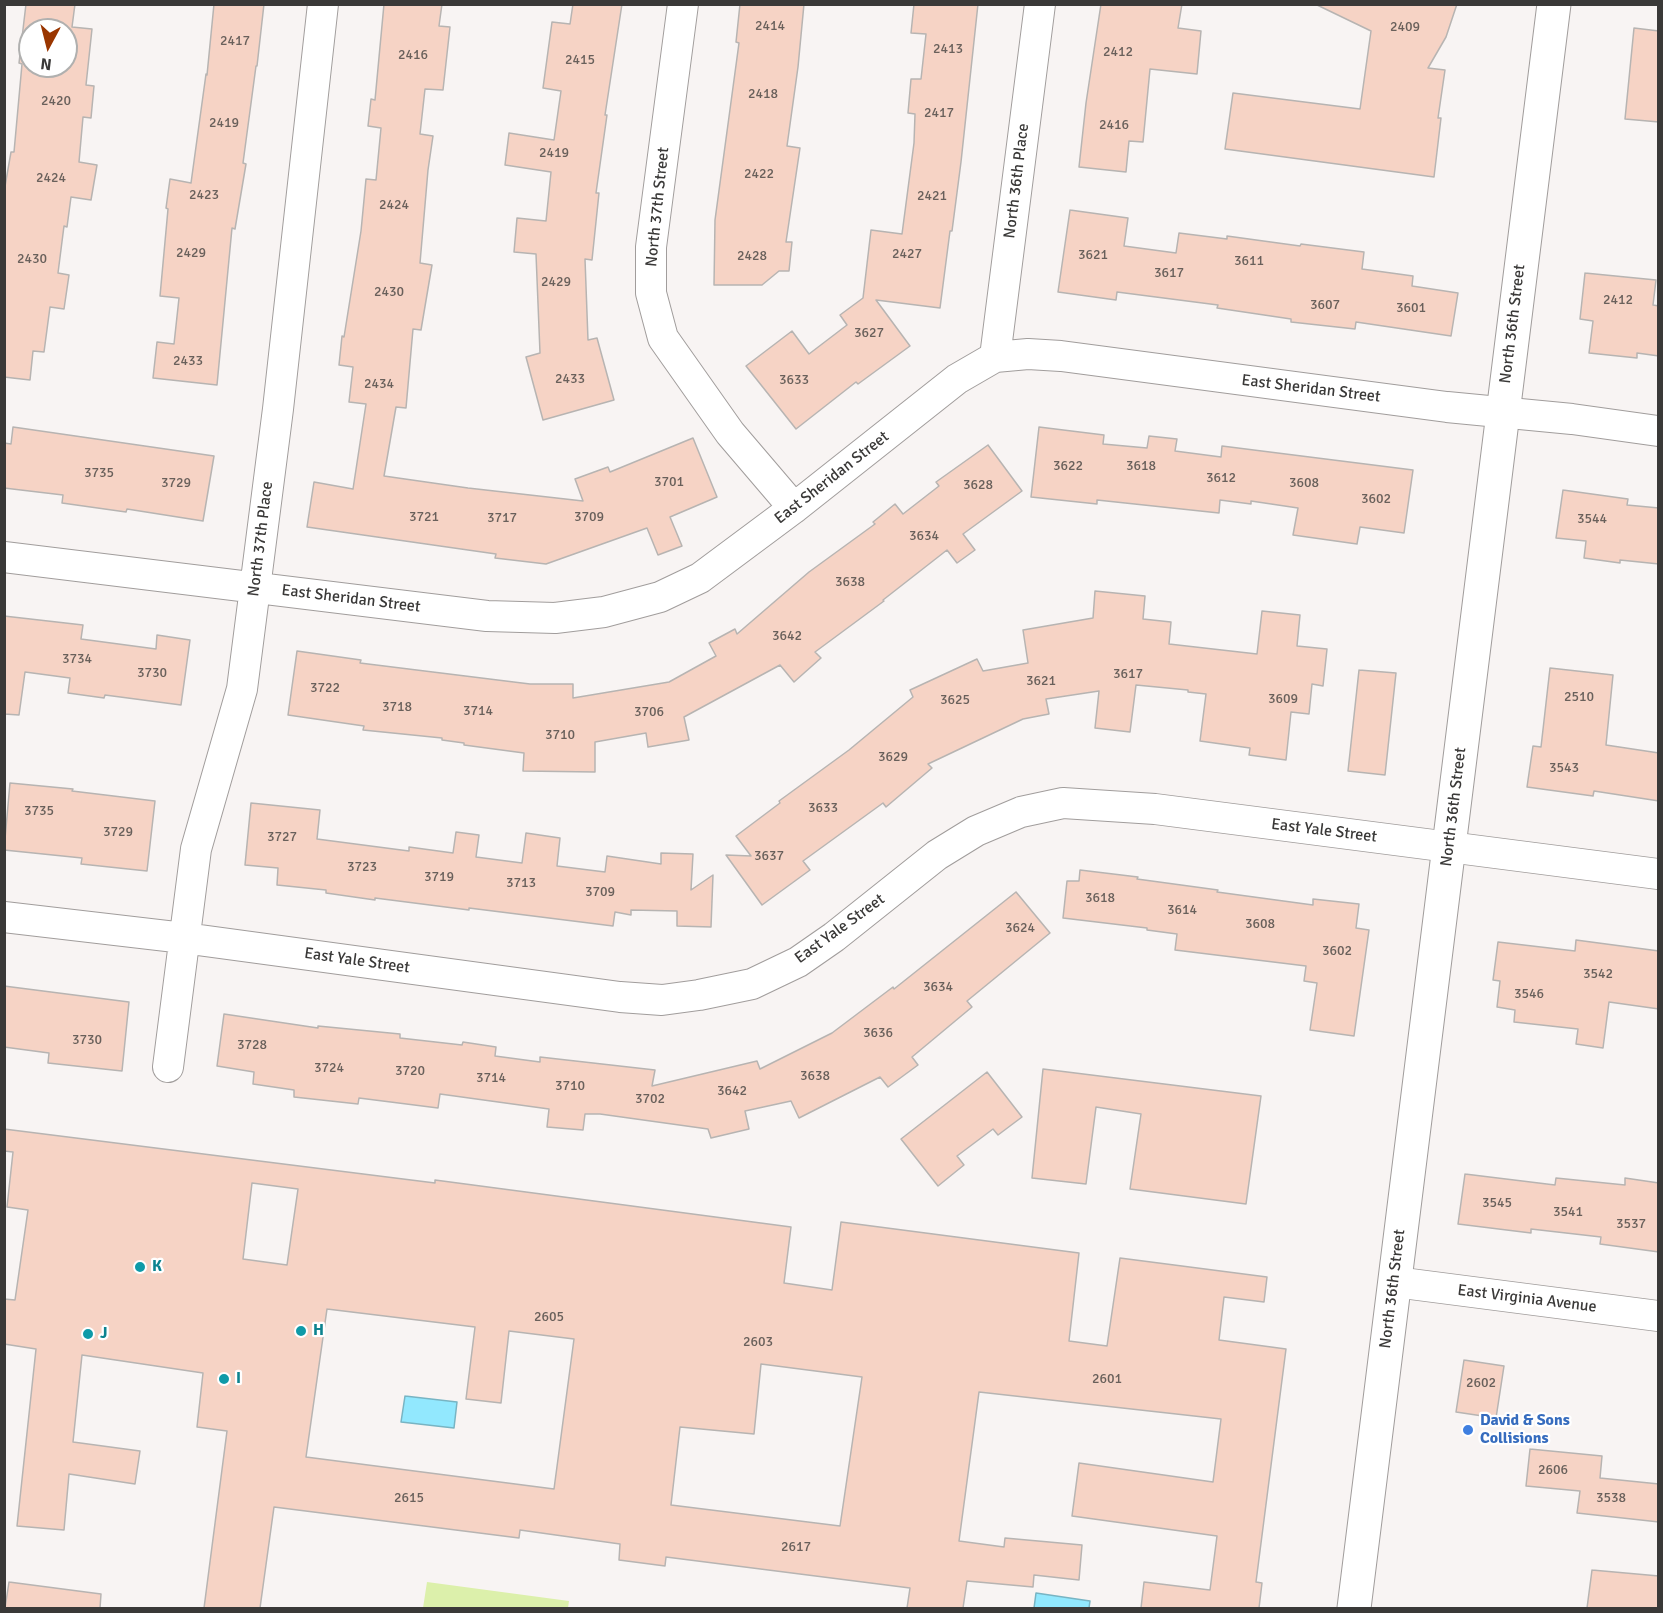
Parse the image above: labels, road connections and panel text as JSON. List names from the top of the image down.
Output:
{
  "streets": {
    "main road": ["North 36th Street"],
    "street": [
      "North 36th Place",
      "North 37th Street",
      "East Sheridan Street",
      "North 37th Place",
      "East Yale Street",
      "East Virginia Avenue"
    ]
  },
  "crossings": [
    ["North 36th Place", "East Sheridan Street"],
    ["North 37th Street", "East Sheridan Street"],
    ["North 36th Street", "East Sheridan Street"],
    ["North 36th Street", "East Yale Street"],
    ["North 36th Street", "East Virginia Avenue"],
    ["East Sheridan Street", "North 37th Place"],
    ["North 37th Place", "East Yale Street"]
  ],
  "places": [
    "K",
    "H",
    "J",
    "I",
    "David & Sons Collisions"
  ],
  "house_numbers": [
    "2414",
    "2409",
    "2417",
    "2413",
    "2412",
    "2416",
    "2415",
    "2418",
    "2420",
    "2417",
    "2419",
    "2416",
    "2419",
    "2422",
    "2424",
    "2423",
    "2421",
    "2424",
    "2429",
    "2427",
    "3621",
    "2428",
    "2430",
    "3611",
    "3617",
    "2429",
    "2430",
    "2412",
    "3607",
    "3601",
    "3627",
    "2433",
    "2433",
    "3633",
    "2434",
    "3622",
    "3618",
    "3735",
    "3612",
    "3701",
    "3729",
    "3608",
    "3628",
    "3602",
    "3721",
    "3709",
    "3717",
    "3544",
    "3634",
    "3638",
    "3642",
    "3734",
    "3730",
    "3617",
    "3621",
    "3722",
    "2510",
    "3609",
    "3625",
    "3718",
    "3714",
    "3706",
    "3710",
    "3629",
    "3543",
    "3633",
    "3735",
    "3729",
    "3727",
    "3637",
    "3723",
    "3719",
    "3713",
    "3709",
    "3618",
    "3614",
    "3608",
    "3624",
    "3602",
    "3542",
    "3634",
    "3546",
    "3636",
    "3730",
    "3728",
    "3724",
    "3720",
    "3638",
    "3714",
    "3710",
    "3642",
    "3702",
    "3545",
    "3541",
    "3537",
    "2605",
    "2603",
    "2601",
    "2602",
    "2606",
    "2615",
    "3538",
    "2617"
  ],
  "north": "bottom"
}
